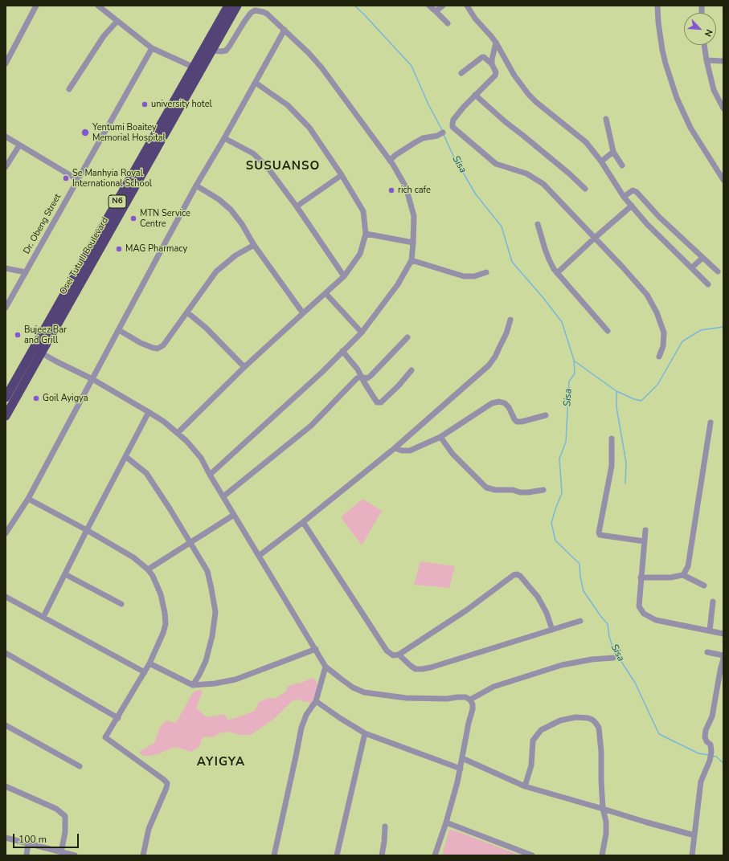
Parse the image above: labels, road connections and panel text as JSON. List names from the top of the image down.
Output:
{
  "streets": {
    "highway": ["N6", "Osei Tutu II Boulevard"],
    "street": ["Dr. Obeng Street"]
  },
  "districts": ["SUSUANSO", "AYIGYA"],
  "water": ["Sisa"],
  "places": [
    "university hotel",
    "Yentumi Boaitey Memorial Hospital",
    "Se Manhyia Royal International School",
    "rich cafe",
    "MTN Service Centre",
    "MAG Pharmacy",
    "Bujeez Bar and Grill",
    "Goil Ayigya"
  ],
  "scale_bar": "100 m",
  "north": "bottom right"
}
